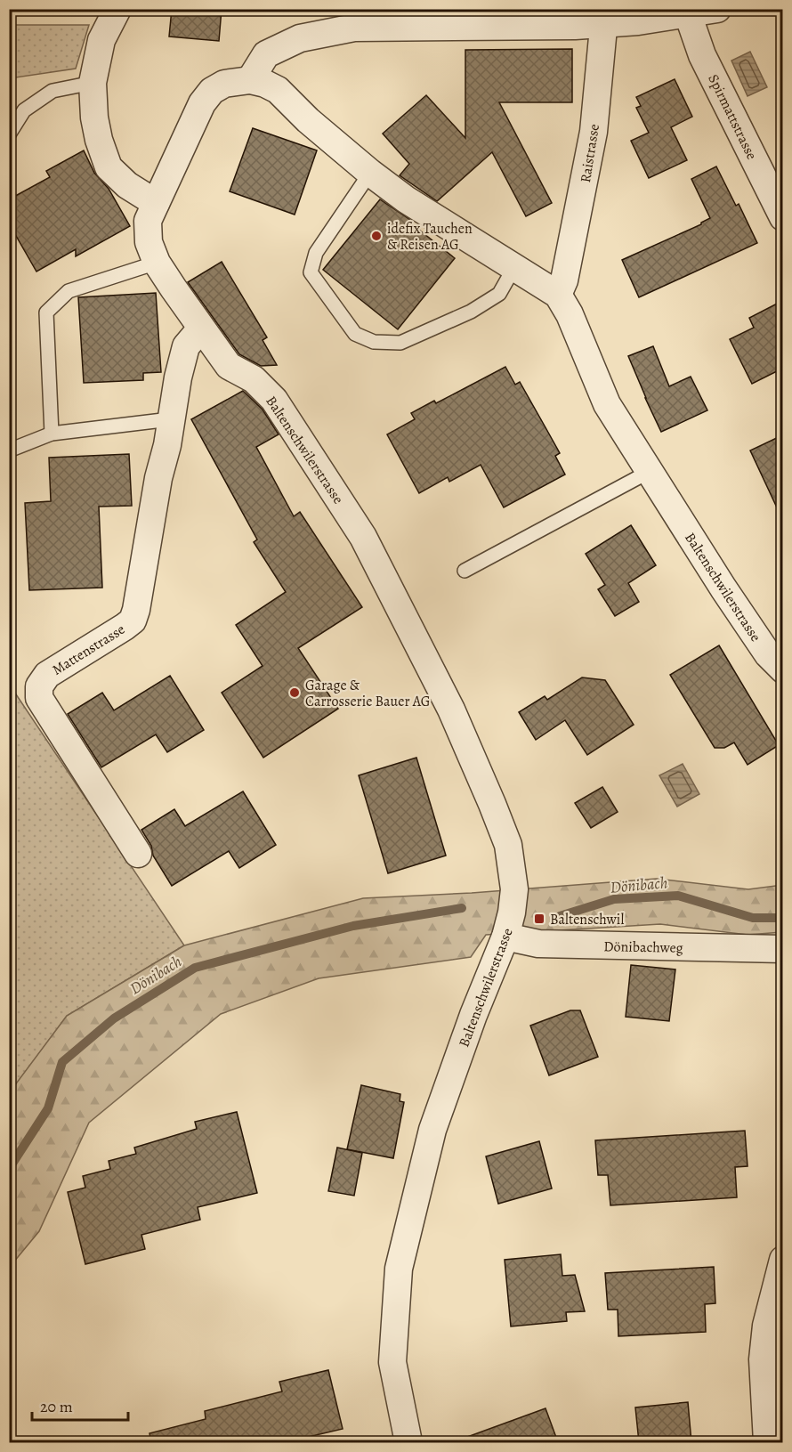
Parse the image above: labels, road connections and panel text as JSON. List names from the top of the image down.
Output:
{
  "streets": {
    "street": [
      "Spirmattstrasse",
      "Raistrasse",
      "Baltenschwilerstrasse",
      "Mattenstrasse",
      "Dönibachweg"
    ]
  },
  "crossings": [
    ["Raistrasse", "Baltenschwilerstrasse"],
    ["Baltenschwilerstrasse", "Mattenstrasse"],
    ["Baltenschwilerstrasse", "Dönibachweg"]
  ],
  "water": ["Dönibach"],
  "places": {
    "other": ["idefix Tauchen & Reisen AG", "Garage & Carrosserie Bauer AG"],
    "transit": ["Baltenschwil"]
  },
  "scale_bar": "20 m"
}
